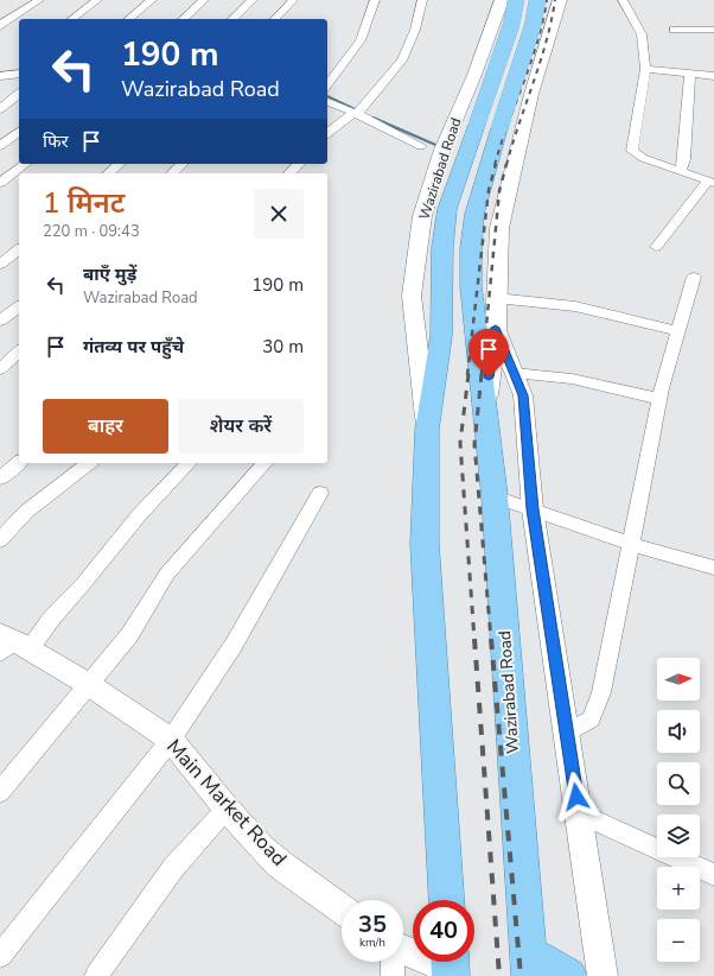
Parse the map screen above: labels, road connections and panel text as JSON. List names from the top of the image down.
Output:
{
  "streets": {
    "highway": ["Wazirabad Road"],
    "street": ["Main Market Road"]
  },
  "north": "right",
  "page": {
    "turn": ["190 m", "Wazirabad Road"],
    "then": "फिर",
    "heading": ["1 मिनट", "220 m · 09:43"],
    "list": [
      {
        "name": "बाएँ मुड़ें",
        "note": "Wazirabad Road",
        "value": "190 m"
      },
      {
        "name": "गंतव्य पर पहुँचे",
        "value": "30 m"
      }
    ],
    "buttons": ["बाहर", "शेयर करें"],
    "map_buttons": ["+", "−"],
    "speed": "35 km/h",
    "limit": "40"
  }
}
